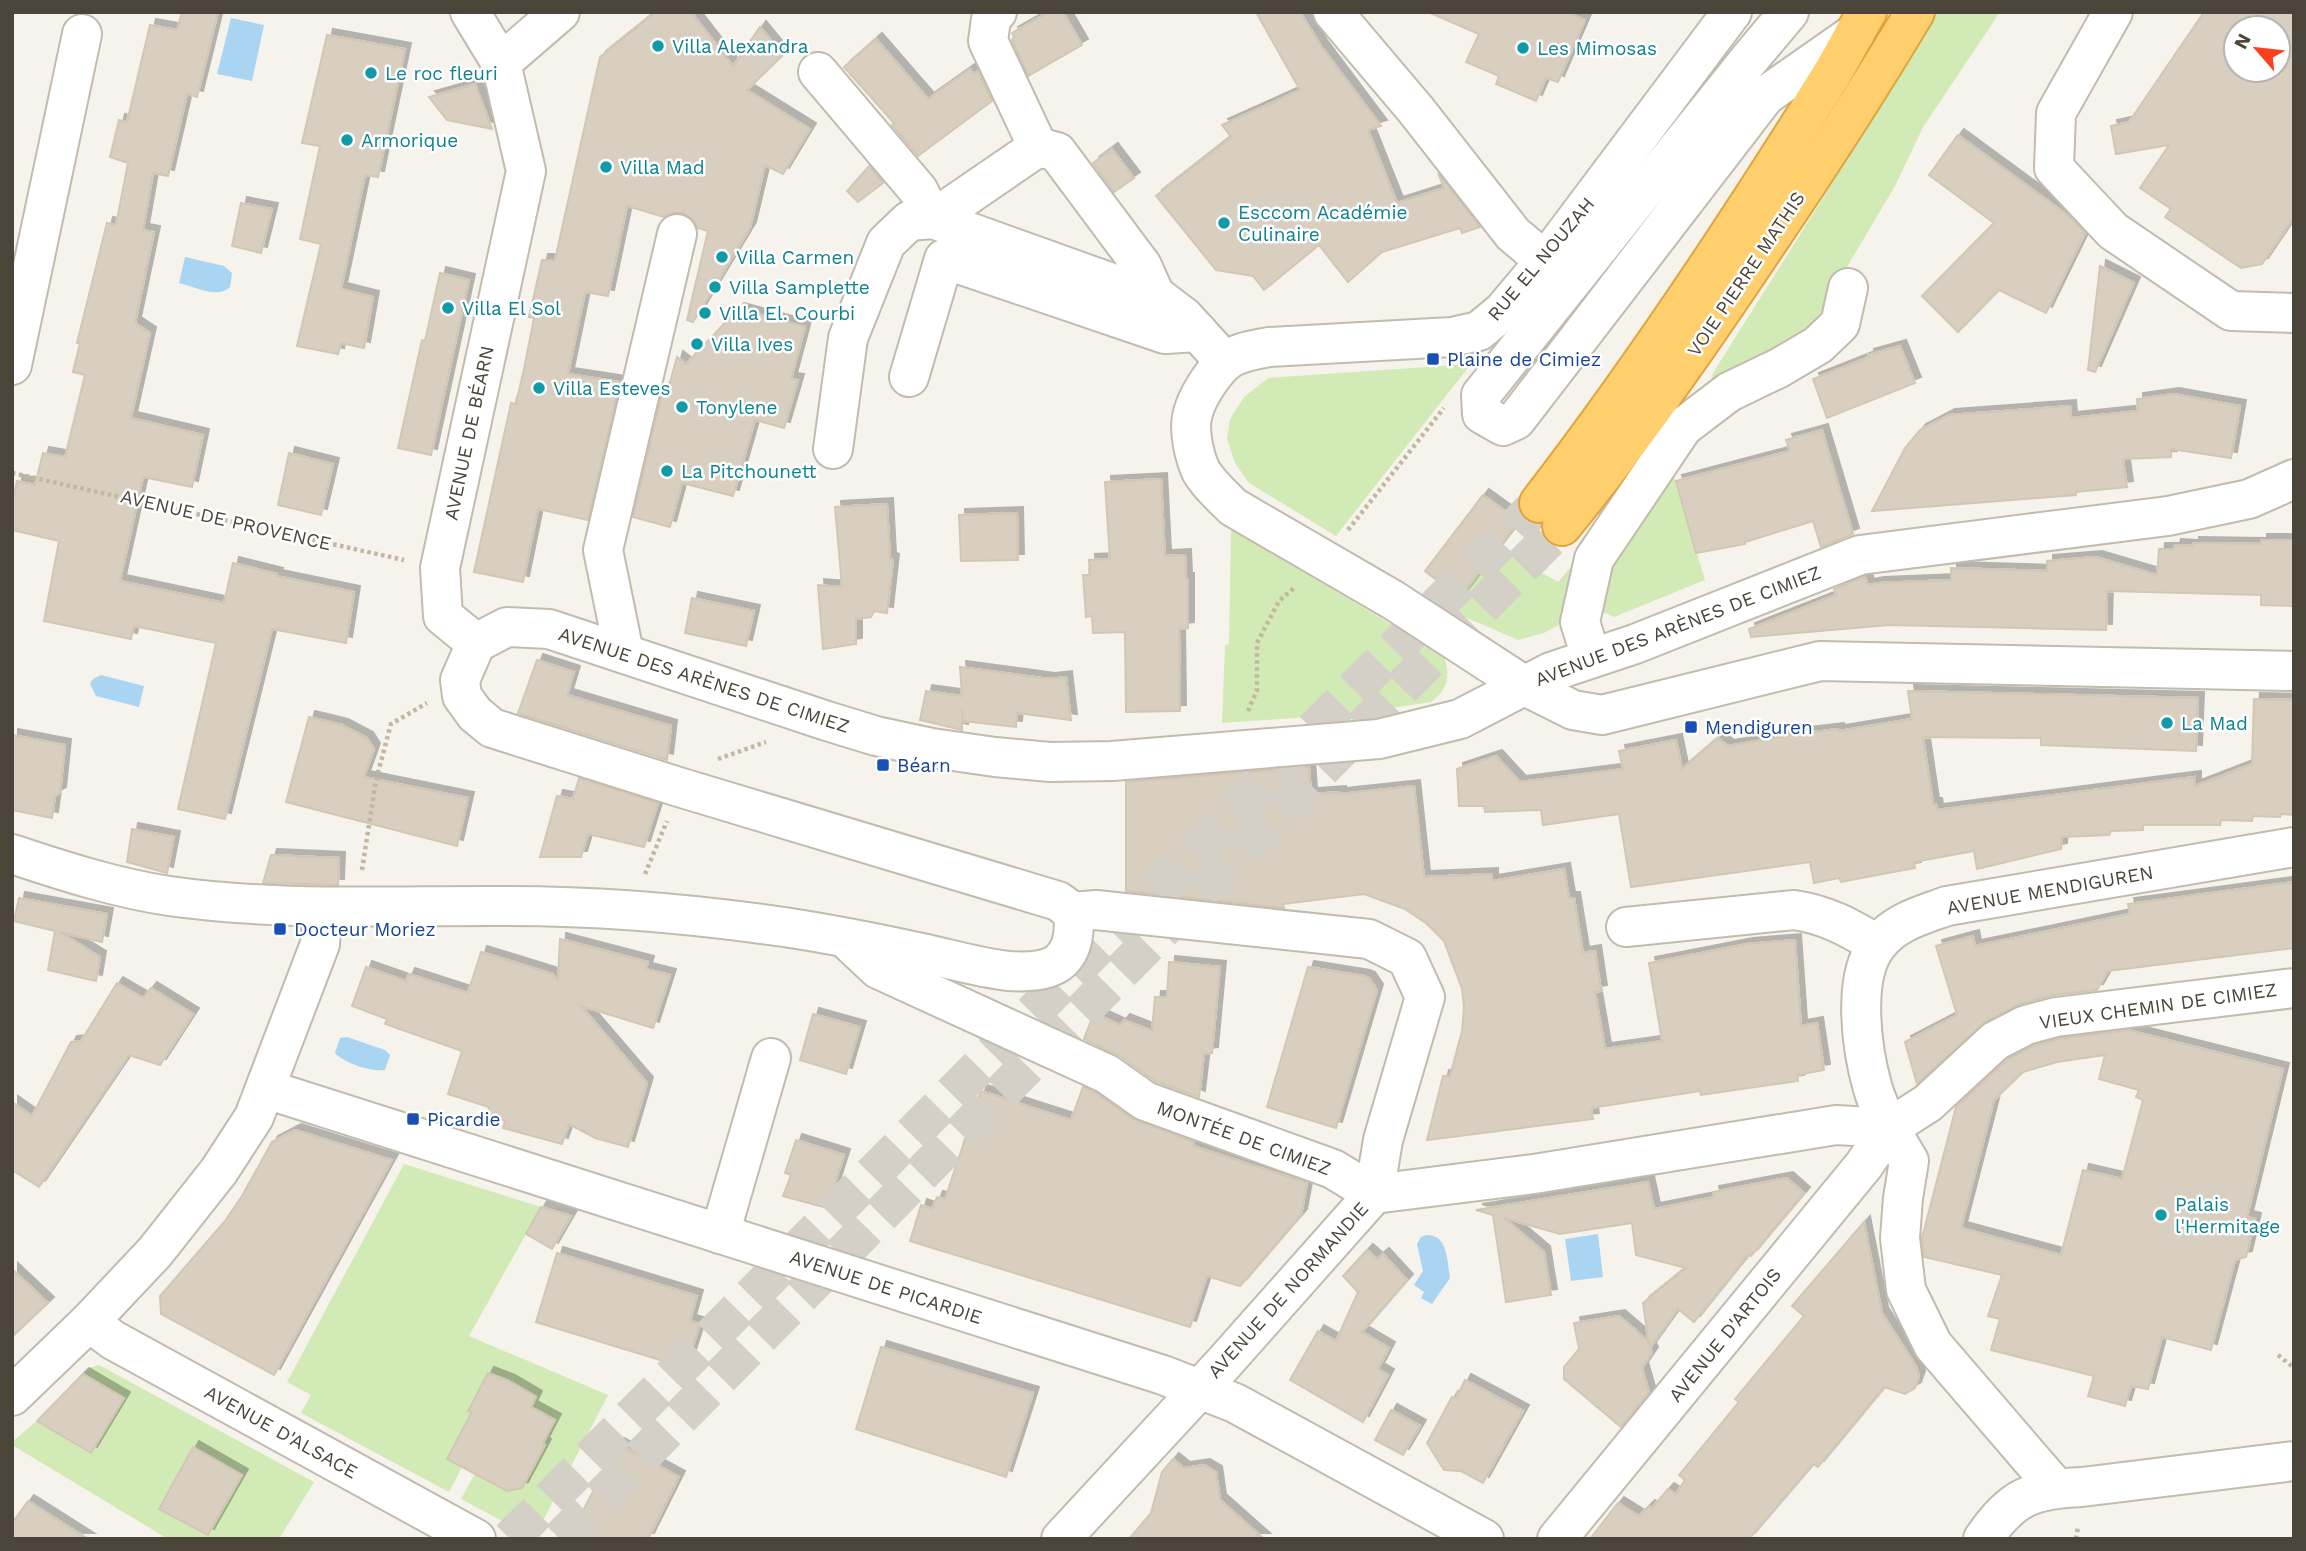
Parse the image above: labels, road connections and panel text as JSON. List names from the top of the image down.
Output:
{
  "streets": {
    "highway": ["VOIE PIERRE MATHIS"],
    "street": [
      "RUE EL NOUZAH",
      "AVENUE DE BÉARN",
      "AVENUE DES ARÈNES DE CIMIEZ",
      "AVENUE MENDIGUREN",
      "VIEUX CHEMIN DE CIMIEZ",
      "MONTÉE DE CIMIEZ",
      "AVENUE DE PICARDIE",
      "AVENUE DE NORMANDIE",
      "AVENUE D'ARTOIS",
      "AVENUE D'ALSACE"
    ],
    "path": ["AVENUE DE PROVENCE"]
  },
  "crossings": [
    ["AVENUE DE BÉARN", "AVENUE DE PROVENCE"],
    ["AVENUE DE BÉARN", "AVENUE DES ARÈNES DE CIMIEZ"],
    ["VIEUX CHEMIN DE CIMIEZ", "AVENUE D'ARTOIS"],
    ["MONTÉE DE CIMIEZ", "AVENUE DE NORMANDIE"],
    ["AVENUE DE PICARDIE", "AVENUE DE NORMANDIE"]
  ],
  "places": {
    "other": [
      "Villa Alexandra",
      "Les Mimosas",
      "Le roc fleuri",
      "Armorique",
      "Villa Mad",
      "Esccom Académie Culinaire",
      "Villa Carmen",
      "Villa Samplette",
      "Villa El Sol",
      "Villa El. Courbi",
      "Villa Ives",
      "Villa Esteves",
      "Tonylene",
      "La Pitchounett",
      "La Mad",
      "Palais l'Hermitage"
    ],
    "transit": [
      "Plaine de Cimiez",
      "Mendiguren",
      "Béarn",
      "Docteur Moriez",
      "Picardie"
    ]
  },
  "north": "top left"
}
